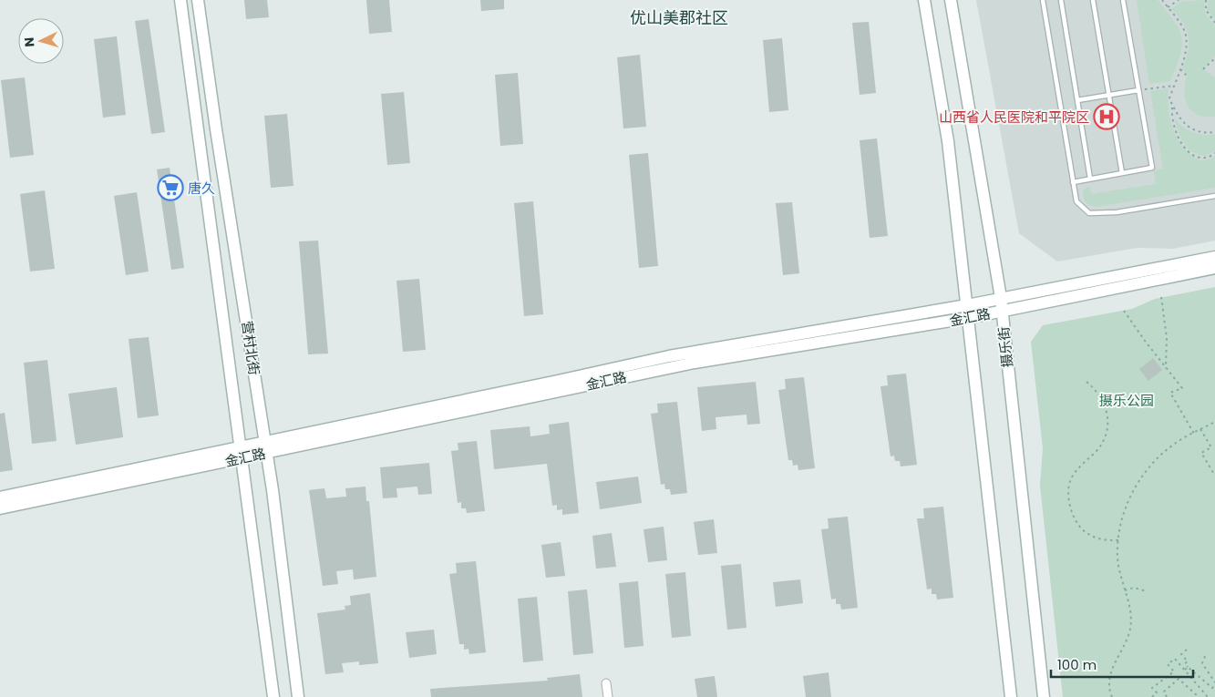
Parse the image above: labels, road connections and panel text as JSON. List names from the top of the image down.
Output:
{
  "streets": {
    "street": ["金汇路", "摄乐街", "营村北街"]
  },
  "crossings": [
    ["金汇路", "摄乐街"],
    ["金汇路", "营村北街"]
  ],
  "districts": ["优山美郡社区"],
  "parks": ["摄乐公园"],
  "places": {
    "hospital": ["山西省人民医院和平院区"],
    "supermarket": ["唐久"]
  },
  "scale_bar": "100 m",
  "north": "left"
}
